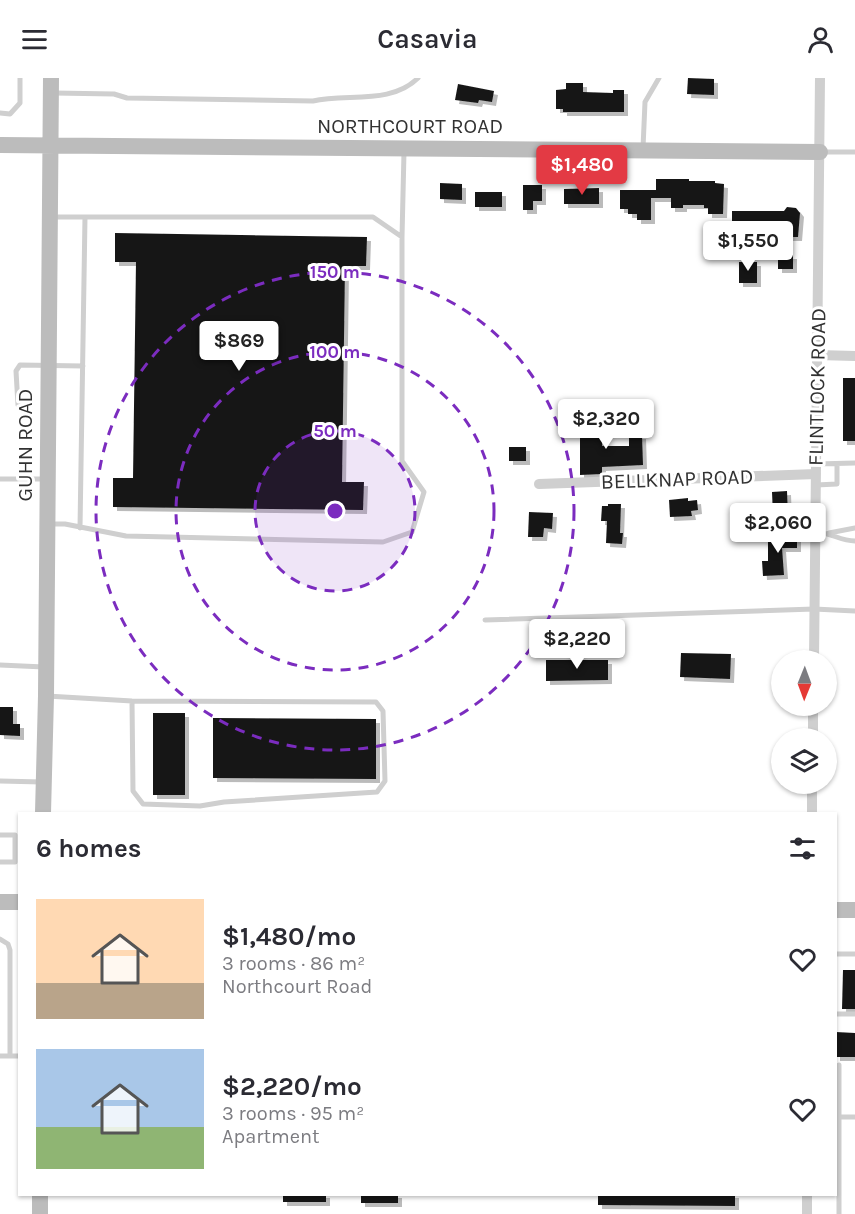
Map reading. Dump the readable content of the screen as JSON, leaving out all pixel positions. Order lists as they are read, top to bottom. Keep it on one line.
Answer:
{"streets":{"street":["NORTHCOURT ROAD","FLINTLOCK ROAD","GUHN ROAD","BELLKNAP ROAD"]},"crossings":[["NORTHCOURT ROAD","FLINTLOCK ROAD"],["NORTHCOURT ROAD","GUHN ROAD"],["FLINTLOCK ROAD","BELLKNAP ROAD"]],"north":"bottom","page":{"header":"Casavia","price":["$1,480","$1,550","$869","$2,320","$2,060","$2,220"],"heading":"6 homes","list":[{"name":"$1,480/mo","note":"3 rooms · 86 m² · Northcourt Road"},{"name":"$2,220/mo","note":"3 rooms · 95 m² · Apartment"}]},"rings":["150 m","100 m","50 m"]}
